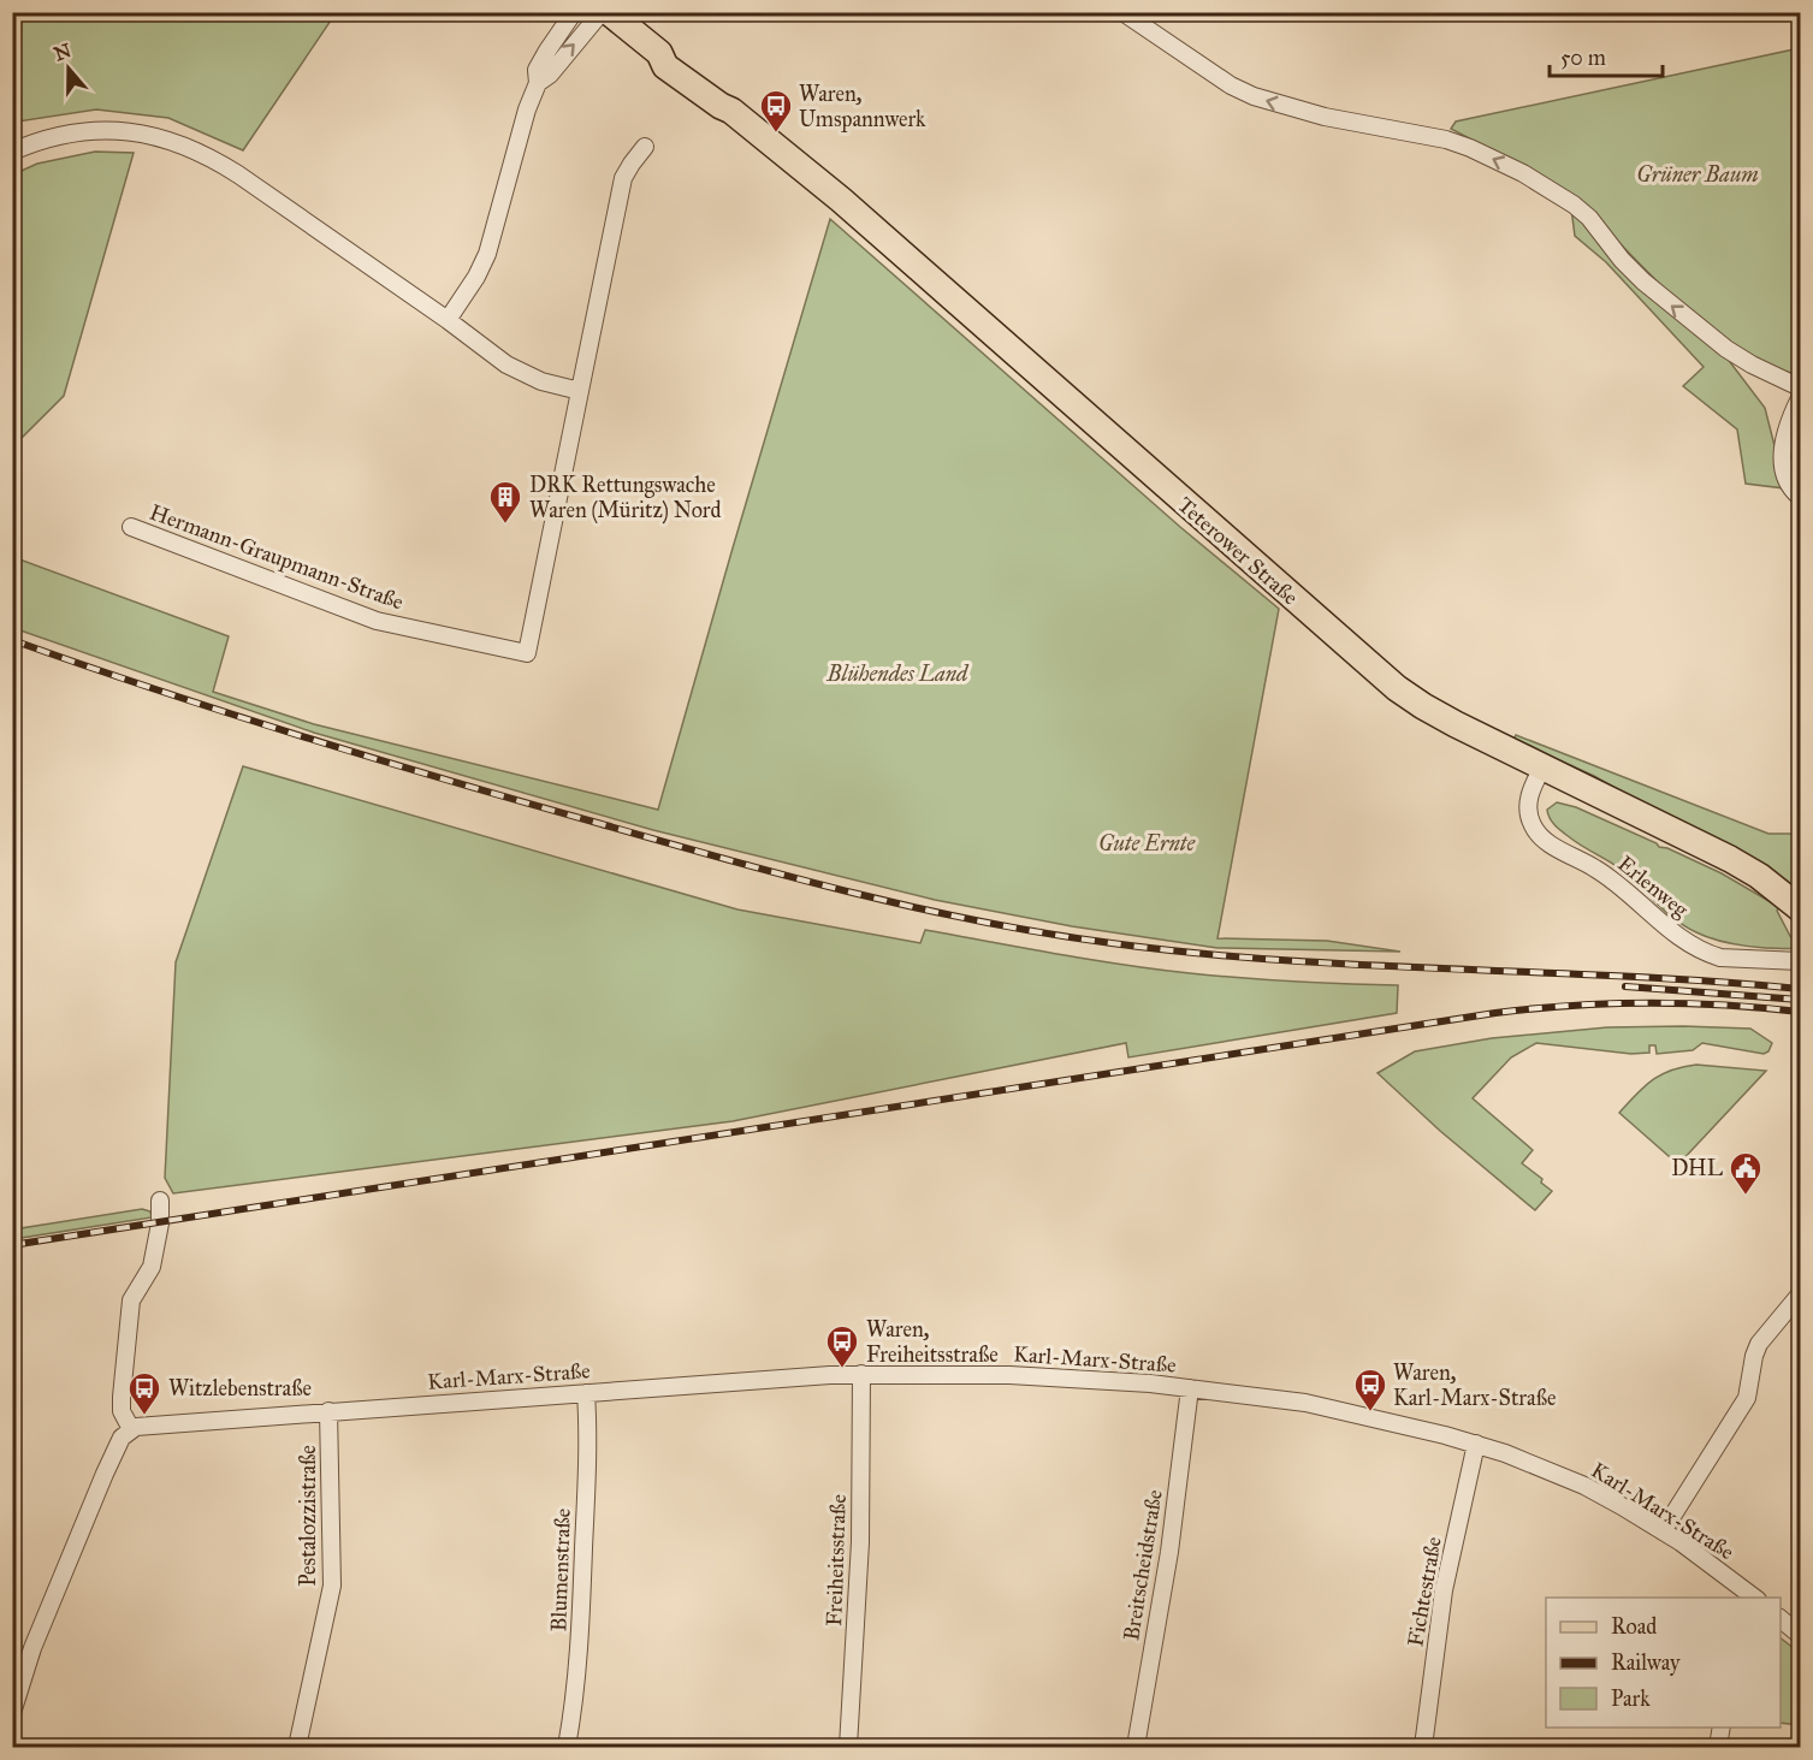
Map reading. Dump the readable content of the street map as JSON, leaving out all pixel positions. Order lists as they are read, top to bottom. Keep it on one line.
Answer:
{"streets":{"main road":["Teterower Straße"],"street":["Hermann-Graupmann-Straße","Erlenweg","Karl-Marx-Straße","Pestalozzistraße","Freiheitsstraße","Breitscheidstraße","Blumenstraße","Fichtestraße"]},"crossings":[["Teterower Straße","Erlenweg"],["Karl-Marx-Straße","Pestalozzistraße"],["Karl-Marx-Straße","Freiheitsstraße"],["Karl-Marx-Straße","Breitscheidstraße"],["Karl-Marx-Straße","Blumenstraße"],["Karl-Marx-Straße","Fichtestraße"]],"parks":["Grüner Baum","Blühendes Land","Gute Ernte"],"places":{"bus stop":["Waren, Umspannwerk","Waren, Freiheitsstraße","Waren, Karl-Marx-Straße","Witzlebenstraße"],"building":["DRK Rettungswache Waren (Müritz) Nord"],"public building":["DHL"]},"legend":["Road","Railway","Park"],"scale_bar":"50 m","north":"top"}
